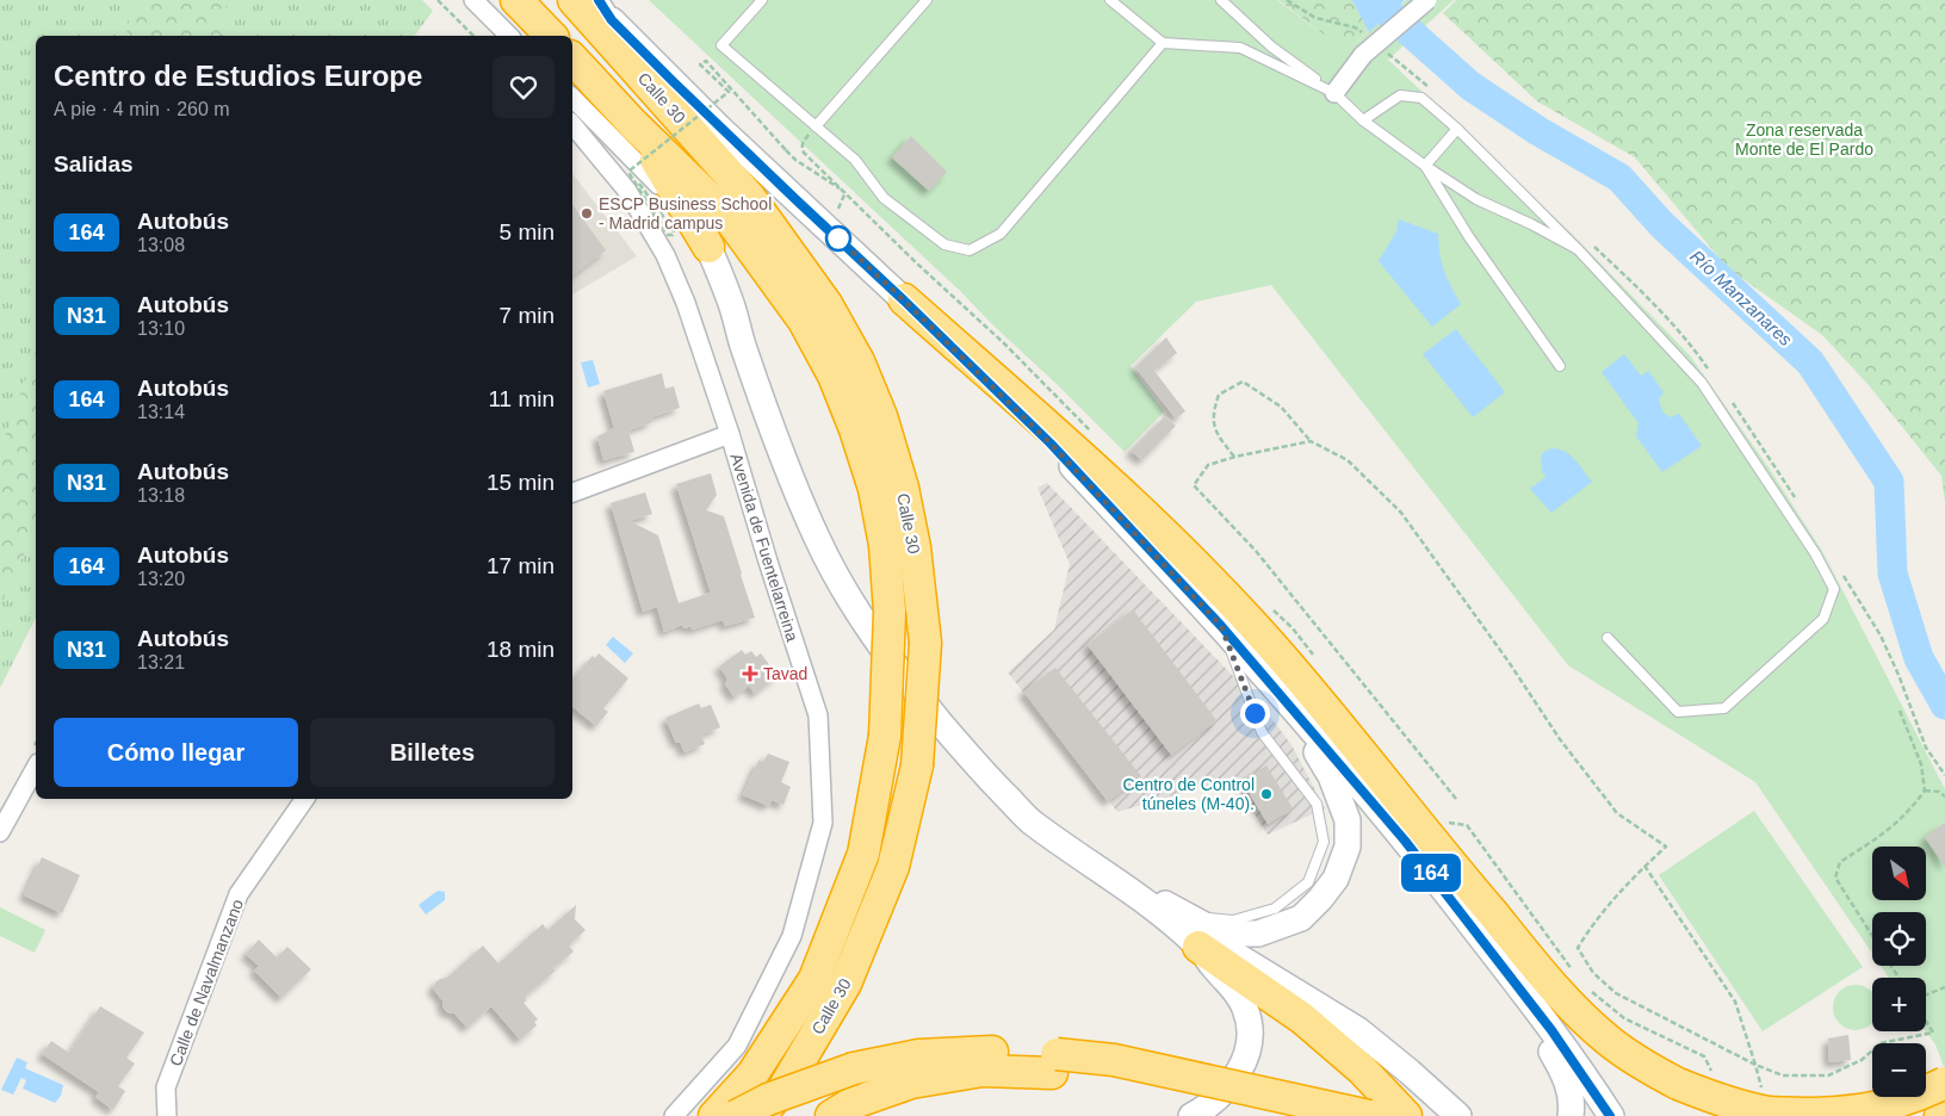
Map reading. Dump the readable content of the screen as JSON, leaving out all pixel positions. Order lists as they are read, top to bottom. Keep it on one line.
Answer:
{"streets":{"highway":["Calle 30"],"street":["Avenida de Fuentelarreina","Calle de Navalmanzano"]},"water":["Río Manzanares"],"parks":["Zona reservada Monte de El Pardo"],"places":{"other":["ESCP Business School - Madrid campus","Centro de Control túneles (M-40)."],"health":["Tavad"]},"lines":["bus line 164"],"north":"bottom right","page":{"on_map":"164","heading":[["Centro de Estudios Europe","A pie · 4 min · 260 m"],"Salidas"],"list":[{"mark":"164","name":"Autobús","note":"13:08","value":"5 min"},{"mark":"N31","name":"Autobús","note":"13:10","value":"7 min"},{"mark":"164","name":"Autobús","note":"13:14","value":"11 min"},{"mark":"N31","name":"Autobús","note":"13:18","value":"15 min"},{"mark":"164","name":"Autobús","note":"13:20","value":"17 min"},{"mark":"N31","name":"Autobús","note":"13:21","value":"18 min"}],"buttons":["Cómo llegar","Billetes"],"map_buttons":["+","−"]}}
